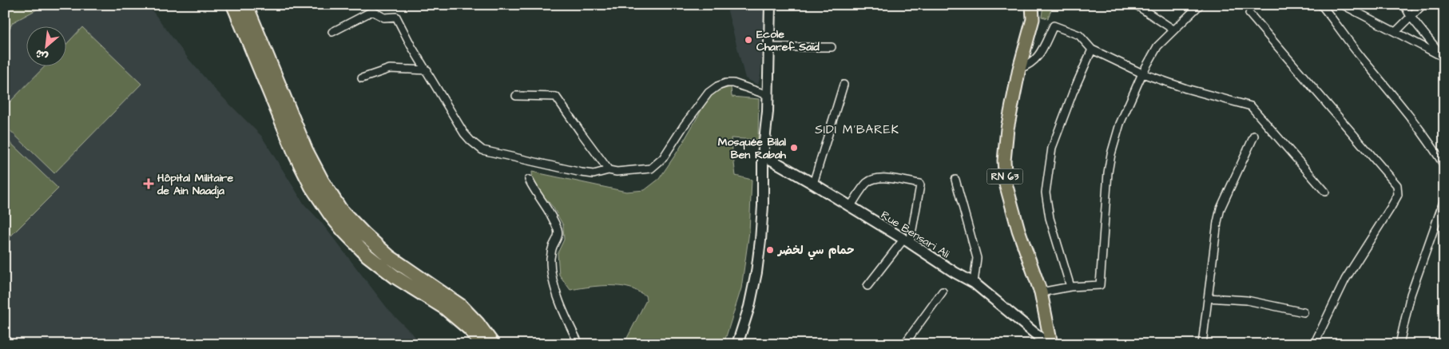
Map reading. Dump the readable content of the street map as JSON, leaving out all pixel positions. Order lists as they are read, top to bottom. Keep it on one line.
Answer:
{"streets":{"main road":["RN 63","Rue Bensari Ali"]},"districts":["SIDI M'BAREK"],"places":{"other":["Ecole Charef Saïd","Mosquée Bilal Ben Rabah","حمام سي لخضر"],"health":["Hôpital Militaire de Ain Naadja"]},"north":"bottom left"}
